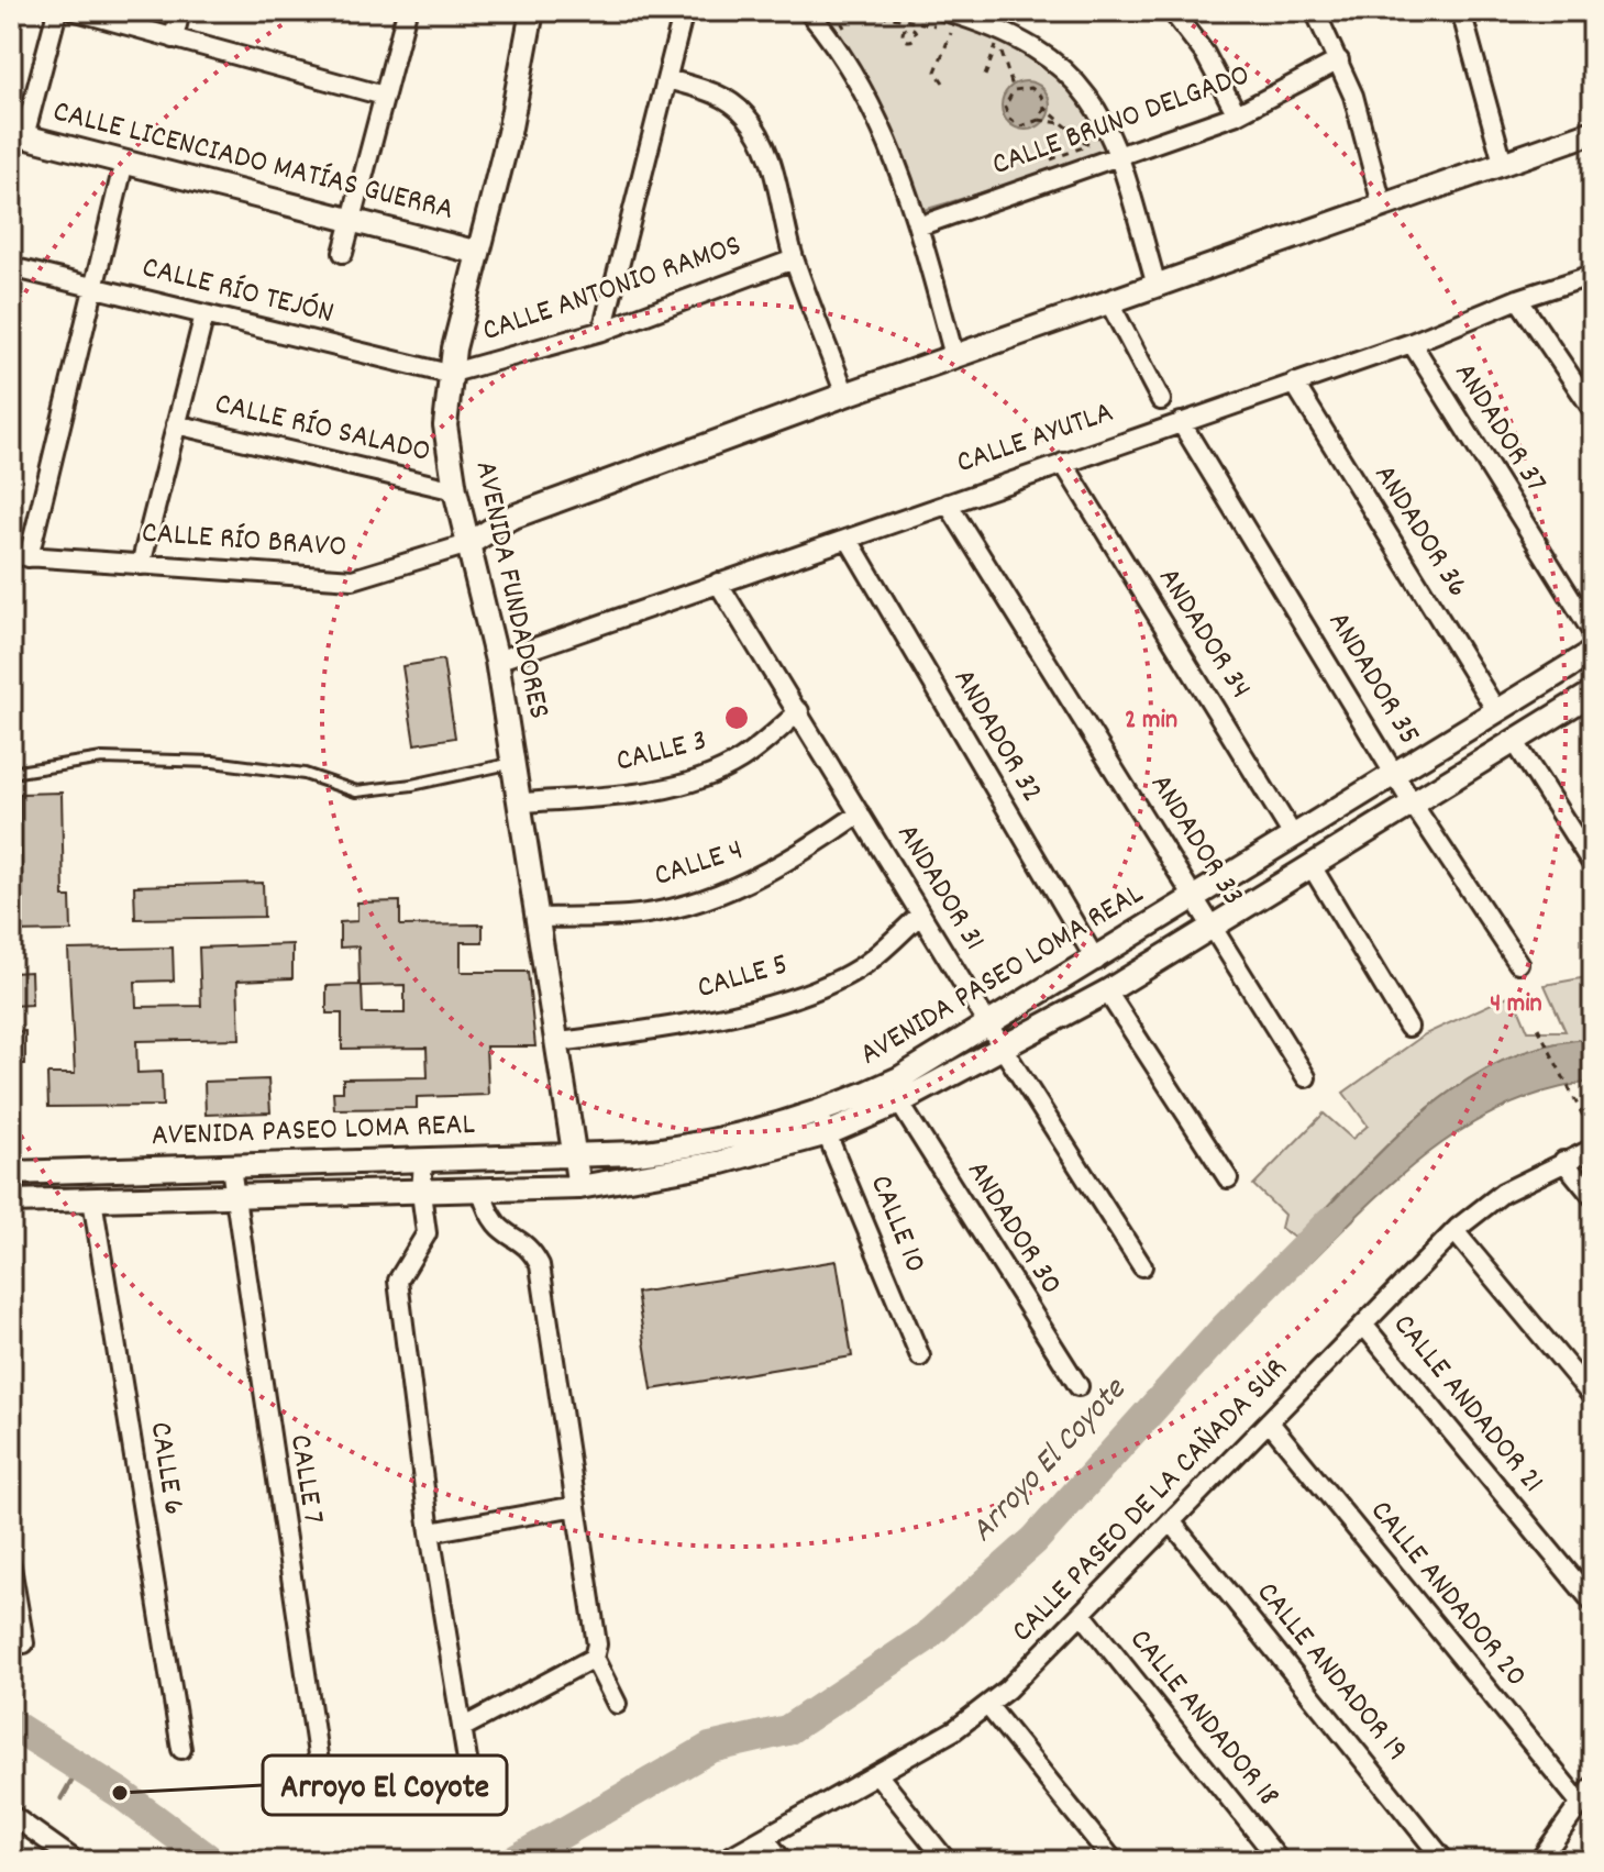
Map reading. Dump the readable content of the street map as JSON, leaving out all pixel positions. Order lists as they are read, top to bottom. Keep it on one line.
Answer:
{"streets":{"street":["CALLE BRUNO DELGADO","CALLE LICENCIADO MATÍAS GUERRA","CALLE ANTONIO RAMOS","CALLE RÍO TEJÓN","ANDADOR 37","CALLE RÍO SALADO","CALLE AYUTLA","ANDADOR 36","CALLE RÍO BRAVO","AVENIDA FUNDADORES","ANDADOR 34","ANDADOR 35","ANDADOR 32","CALLE 3","ANDADOR 33","CALLE 4","ANDADOR 31","AVENIDA PASEO LOMA REAL","CALLE 5","CALLE 10","ANDADOR 30","CALLE ANDADOR 21","CALLE 6","CALLE 7","CALLE PASEO DE LA CAÑADA SUR","CALLE ANDADOR 20","CALLE ANDADOR 19","CALLE ANDADOR 18"]},"crossings":[["CALLE LICENCIADO MATÍAS GUERRA","AVENIDA FUNDADORES"],["CALLE ANTONIO RAMOS","CALLE RÍO TEJÓN"],["CALLE ANTONIO RAMOS","AVENIDA FUNDADORES"],["CALLE RÍO TEJÓN","AVENIDA FUNDADORES"],["ANDADOR 37","CALLE AYUTLA"],["CALLE RÍO SALADO","AVENIDA FUNDADORES"],["CALLE AYUTLA","ANDADOR 36"],["CALLE AYUTLA","AVENIDA FUNDADORES"],["CALLE AYUTLA","ANDADOR 34"],["CALLE AYUTLA","ANDADOR 35"],["CALLE AYUTLA","ANDADOR 32"],["CALLE AYUTLA","ANDADOR 33"],["CALLE AYUTLA","ANDADOR 31"],["ANDADOR 36","AVENIDA PASEO LOMA REAL"],["CALLE RÍO BRAVO","AVENIDA FUNDADORES"],["AVENIDA FUNDADORES","CALLE 3"],["AVENIDA FUNDADORES","CALLE 4"],["AVENIDA FUNDADORES","AVENIDA PASEO LOMA REAL"],["AVENIDA FUNDADORES","CALLE 5"],["ANDADOR 34","AVENIDA PASEO LOMA REAL"],["ANDADOR 35","AVENIDA PASEO LOMA REAL"],["ANDADOR 32","AVENIDA PASEO LOMA REAL"],["CALLE 3","ANDADOR 31"],["ANDADOR 33","AVENIDA PASEO LOMA REAL"],["CALLE 4","ANDADOR 31"],["ANDADOR 31","AVENIDA PASEO LOMA REAL"],["ANDADOR 31","CALLE 5"],["AVENIDA PASEO LOMA REAL","CALLE 10"],["AVENIDA PASEO LOMA REAL","ANDADOR 30"],["AVENIDA PASEO LOMA REAL","CALLE 6"],["AVENIDA PASEO LOMA REAL","CALLE 7"],["CALLE ANDADOR 21","CALLE PASEO DE LA CAÑADA SUR"],["CALLE PASEO DE LA CAÑADA SUR","CALLE ANDADOR 20"],["CALLE PASEO DE LA CAÑADA SUR","CALLE ANDADOR 19"],["CALLE PASEO DE LA CAÑADA SUR","CALLE ANDADOR 18"]],"water":["Arroyo El Coyote"],"places":["Arroyo El Coyote"],"rings":["2 min","4 min"]}
